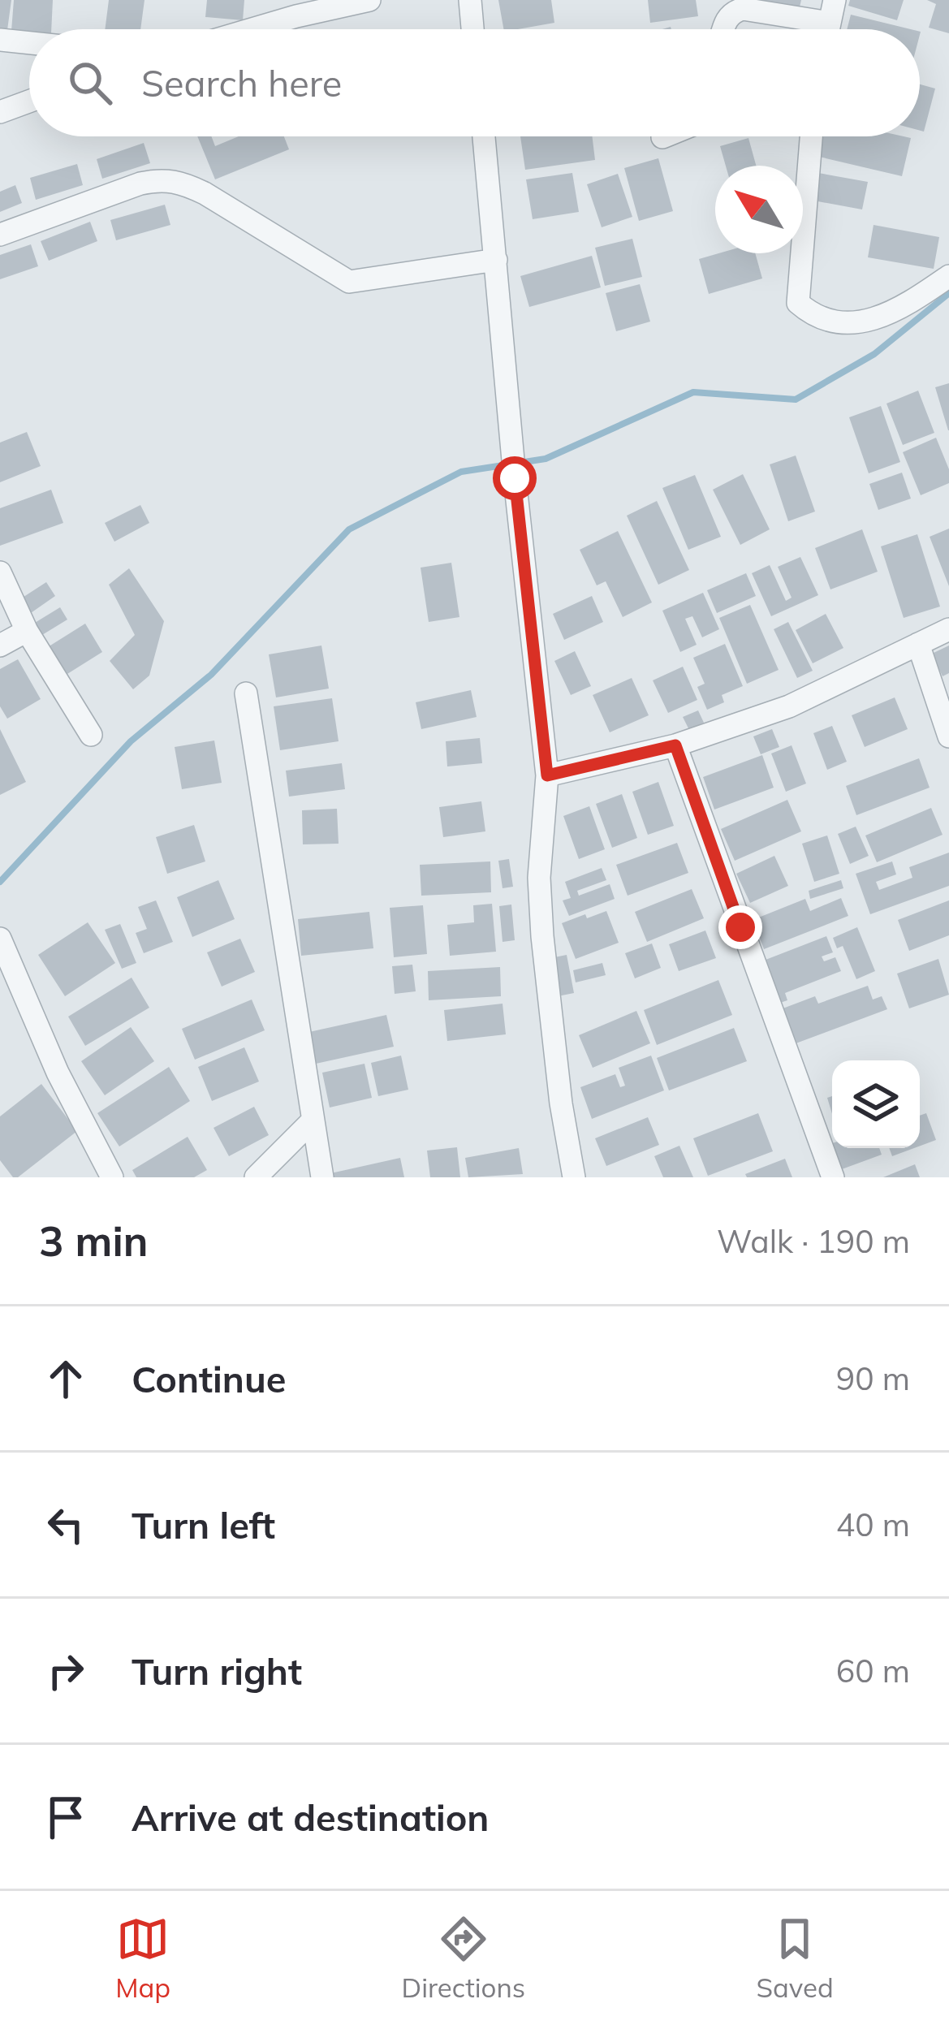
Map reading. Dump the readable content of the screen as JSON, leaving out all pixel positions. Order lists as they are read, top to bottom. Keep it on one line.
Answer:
{"north":"top left","page":{"search":"Search here","heading":["3 min","Walk · 190 m"],"list":[["Continue","90 m"],["Turn left","40 m"],["Turn right","60 m"],"Arrive at destination"],"nav":["Map","Directions","Saved"]}}
